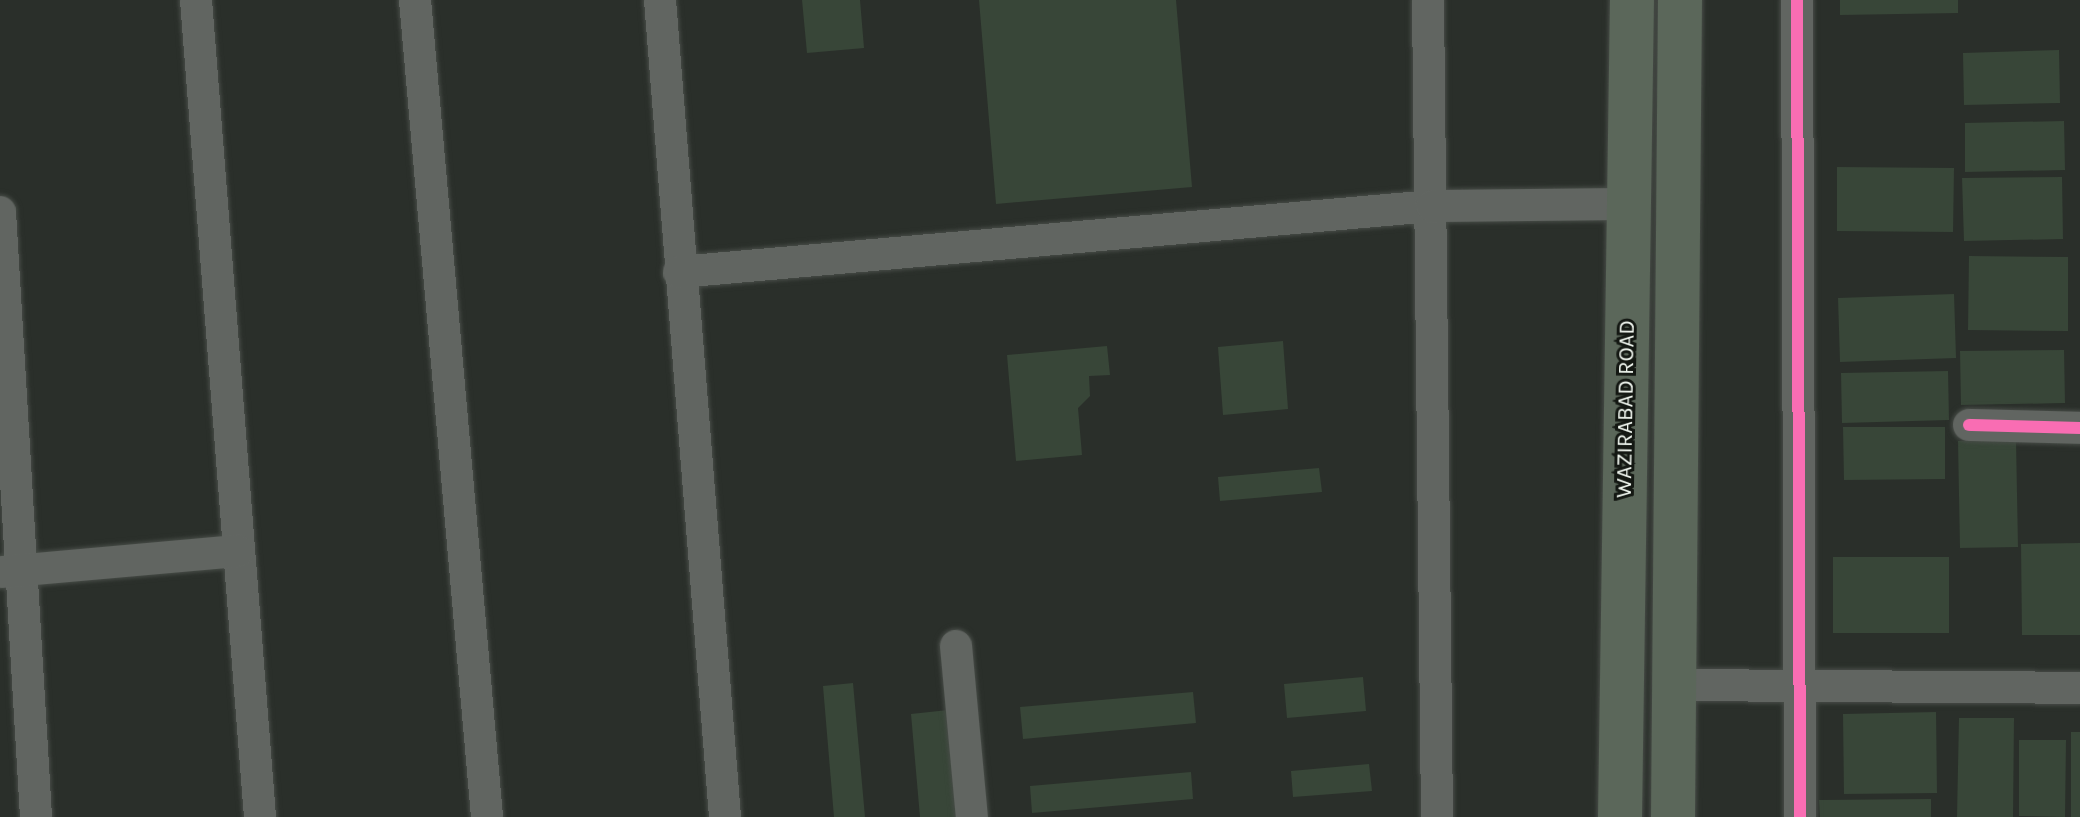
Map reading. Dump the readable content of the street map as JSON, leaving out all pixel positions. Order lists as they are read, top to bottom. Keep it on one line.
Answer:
{"streets":{"highway":["WAZIRABAD ROAD"]}}
